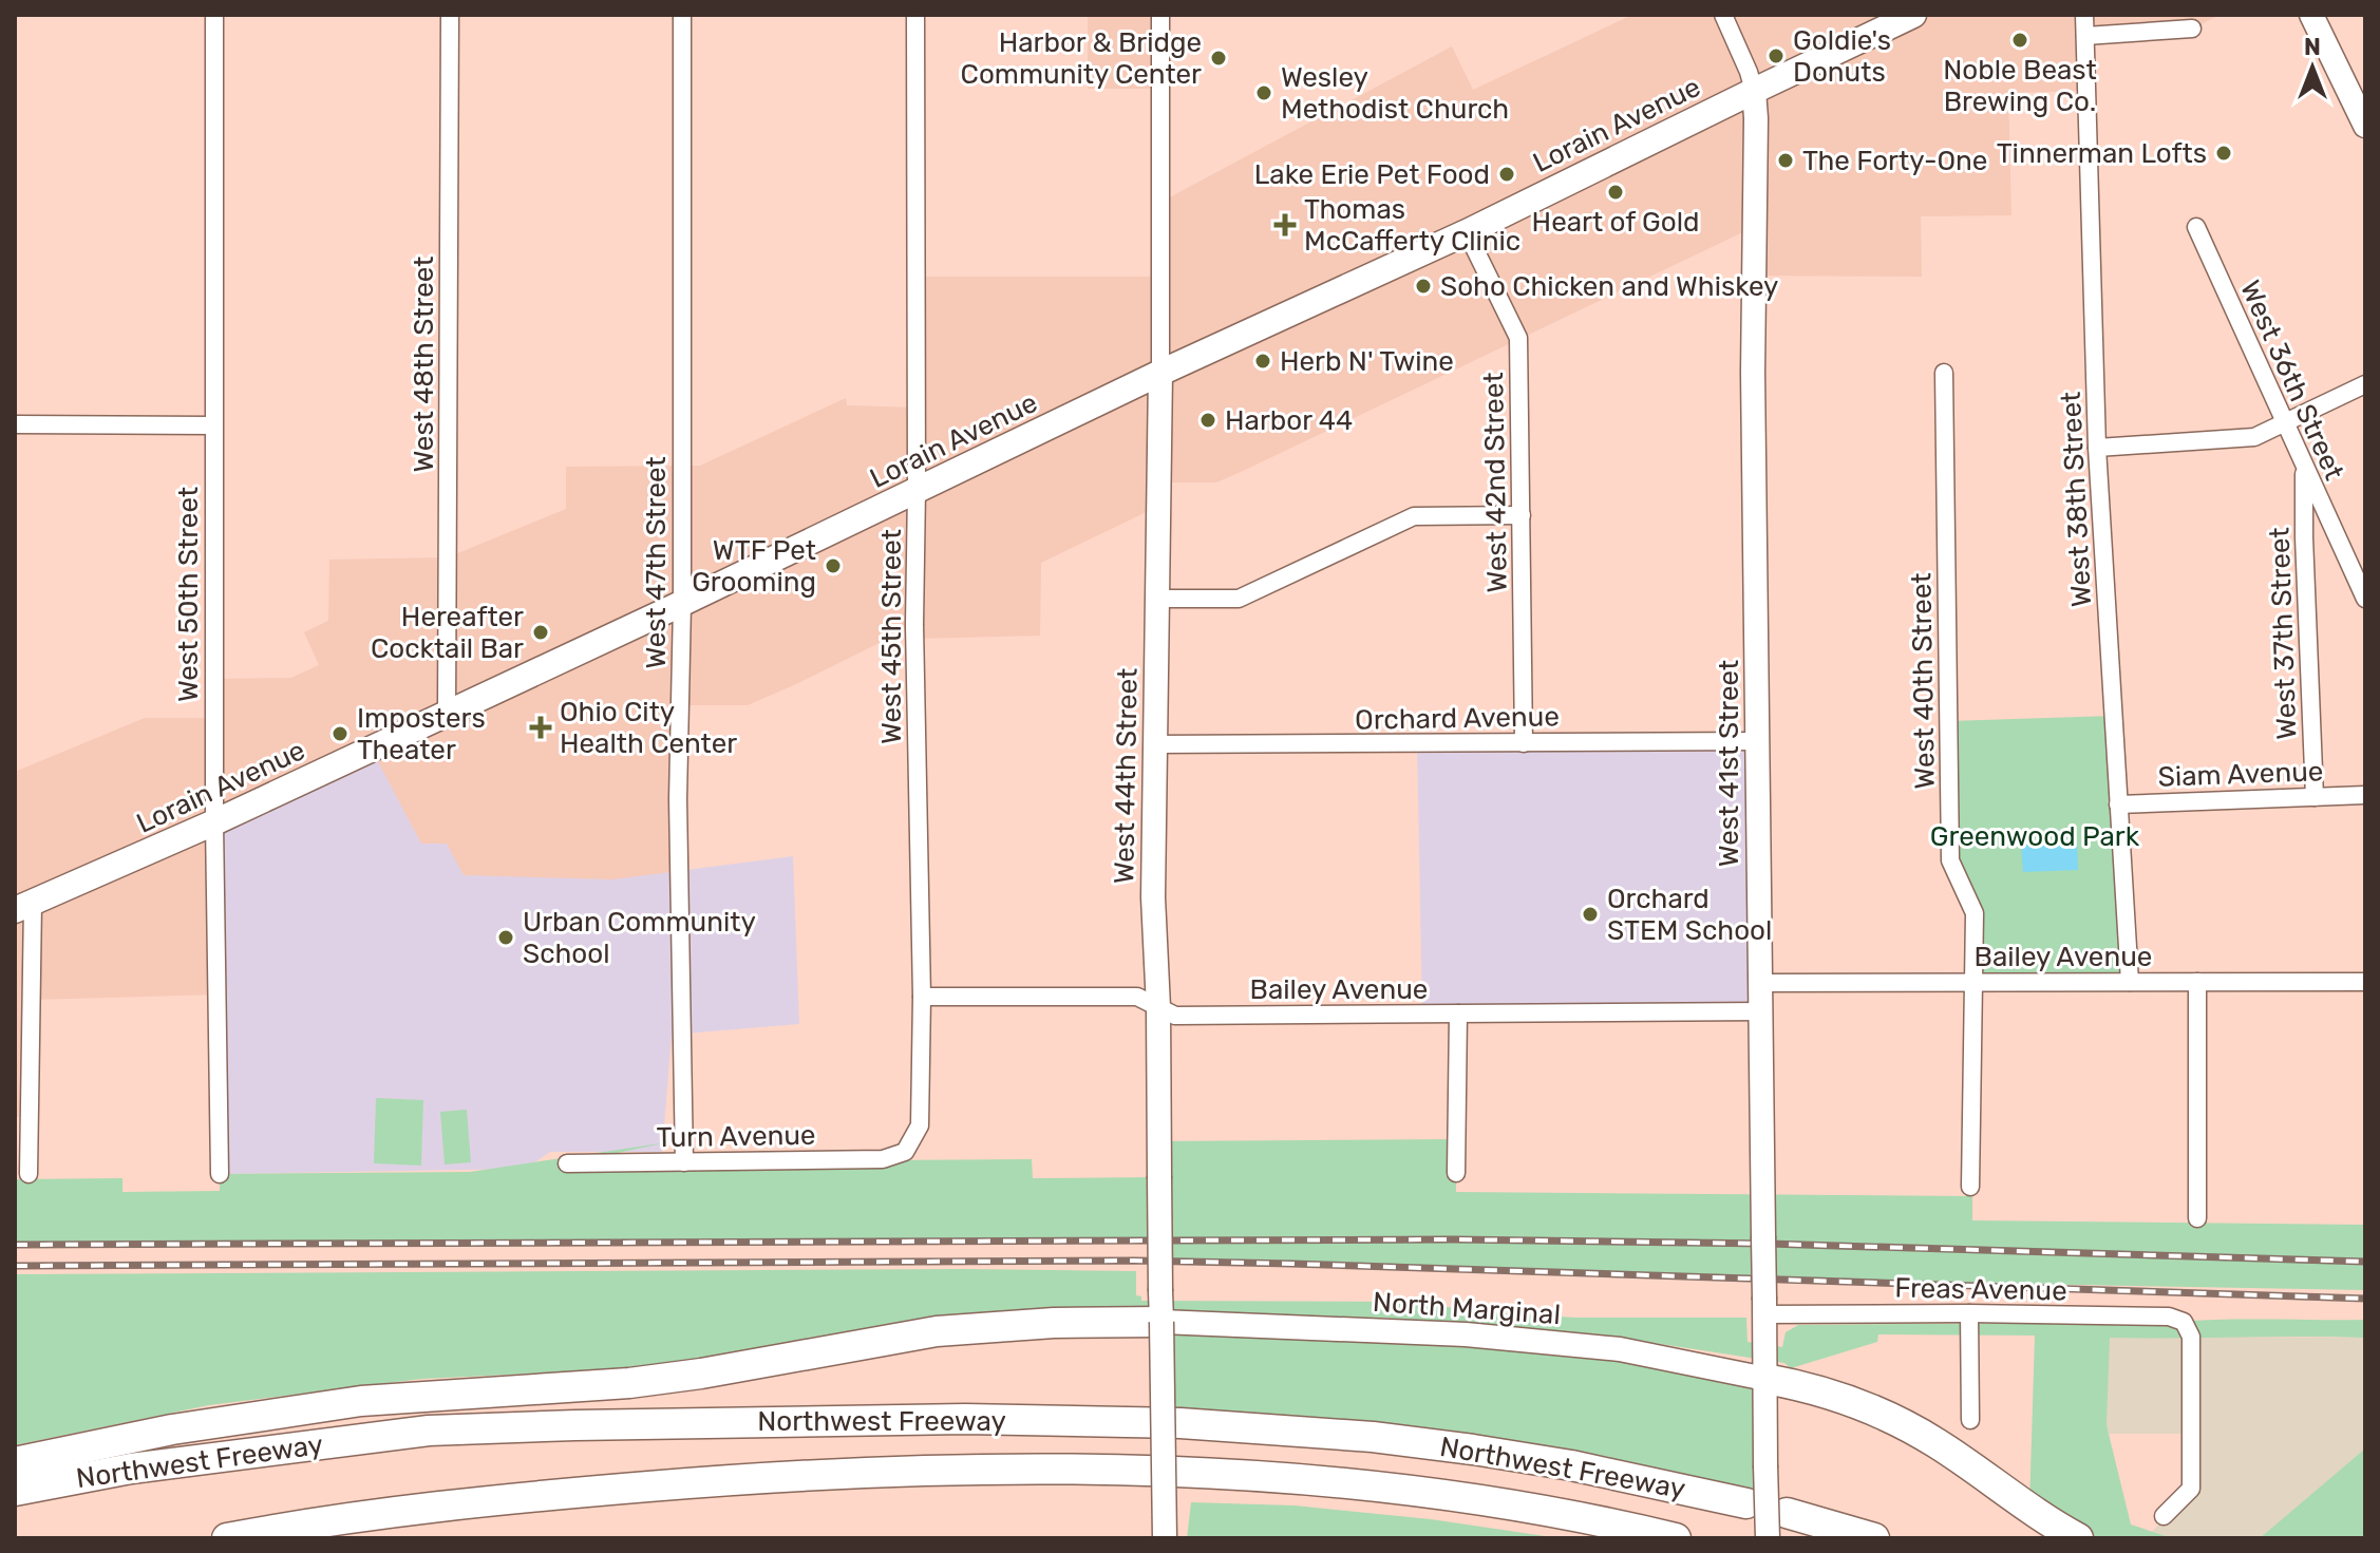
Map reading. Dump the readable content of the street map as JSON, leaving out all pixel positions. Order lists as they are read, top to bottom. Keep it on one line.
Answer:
{"streets":{"highway":["Northwest Freeway"],"main road":["Lorain Avenue"],"street":["West 48th Street","West 36th Street","West 42nd Street","West 38th Street","West 47th Street","West 50th Street","West 37th Street","West 45th Street","West 40th Street","Orchard Avenue","West 41st Street","Siam Avenue","West 44th Street","Bailey Avenue","Turn Avenue","Freas Avenue","North Marginal"]},"crossings":[["Lorain Avenue","West 48th Street"],["Lorain Avenue","West 42nd Street"],["Lorain Avenue","West 47th Street"],["Lorain Avenue","West 50th Street"],["Lorain Avenue","West 45th Street"],["Lorain Avenue","West 41st Street"],["Lorain Avenue","West 44th Street"],["West 36th Street","West 37th Street"],["West 42nd Street","Orchard Avenue"],["West 38th Street","Siam Avenue"],["West 38th Street","Bailey Avenue"],["West 47th Street","Turn Avenue"],["West 37th Street","Siam Avenue"],["West 45th Street","Bailey Avenue"],["West 45th Street","Turn Avenue"],["West 40th Street","Bailey Avenue"],["Orchard Avenue","West 41st Street"],["Orchard Avenue","West 44th Street"],["West 41st Street","Bailey Avenue"],["West 41st Street","Freas Avenue"],["West 41st Street","North Marginal"],["West 44th Street","Bailey Avenue"],["West 44th Street","North Marginal"]],"parks":["Greenwood Park"],"places":{"other":["Noble Beast Brewing Co.","Goldie's Donuts","Harbor & Bridge Community Center","Wesley Methodist Church","Tinnerman Lofts","The Forty-One","Lake Erie Pet Food","Heart of Gold","Soho Chicken and Whiskey","Herb N' Twine","Harbor 44","WTF Pet Grooming","Hereafter Cocktail Bar","Imposters Theater","Orchard STEM School","Urban Community School"],"health":["Thomas McCafferty Clinic","Ohio City Health Center"]},"north":"top"}
